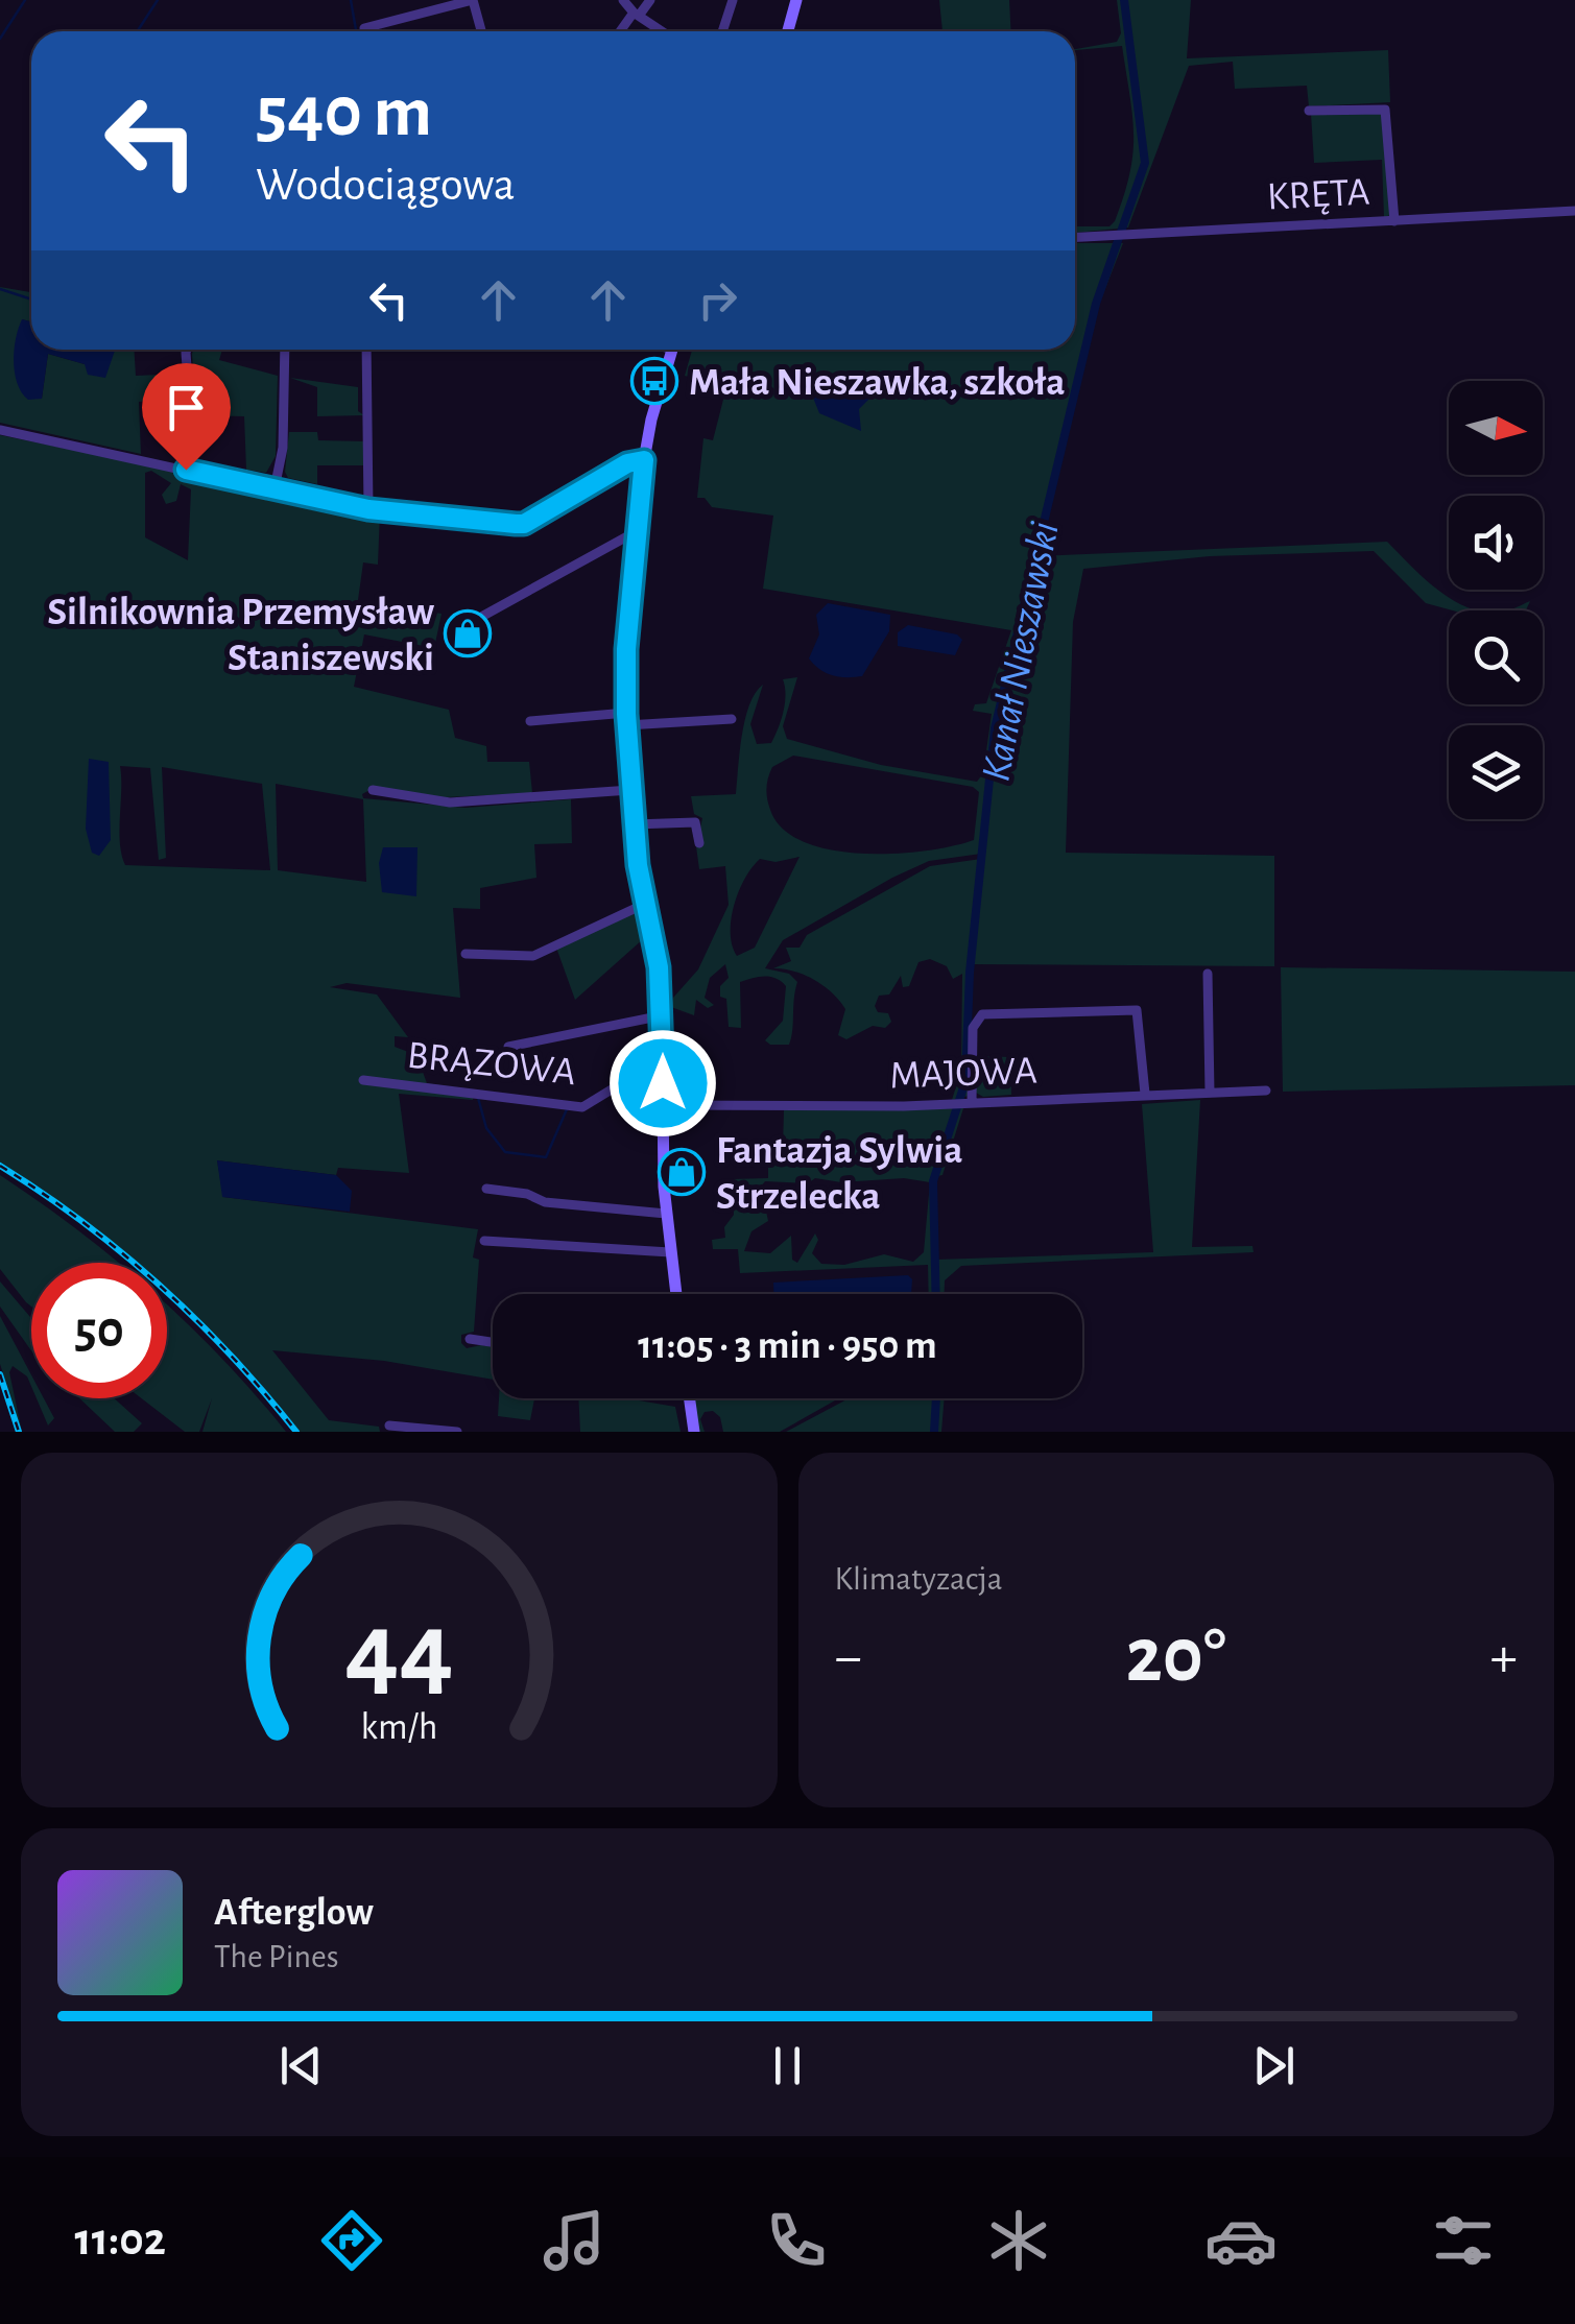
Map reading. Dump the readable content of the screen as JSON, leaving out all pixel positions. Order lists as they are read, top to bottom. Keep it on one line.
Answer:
{"streets":{"street":["KRĘTA","BRĄZOWA","MAJOWA"]},"water":["Kanał Nieszawski"],"places":{"bus stop":["Mała Nieszawka, szkoła"],"shop":["Silnikownia Przemysław Staniszewski","Fantazja Sylwia Strzelecka"]},"north":"right","page":{"turn":["540 m","Wodociągowa"],"limit":"50","trip":"11:05 · 3 min · 950 m","tile":"Klimatyzacja","heat":["−","20°","+"],"song":["Afterglow","The Pines"],"tabs":"11:02","gauge":["44","km/h"]}}
